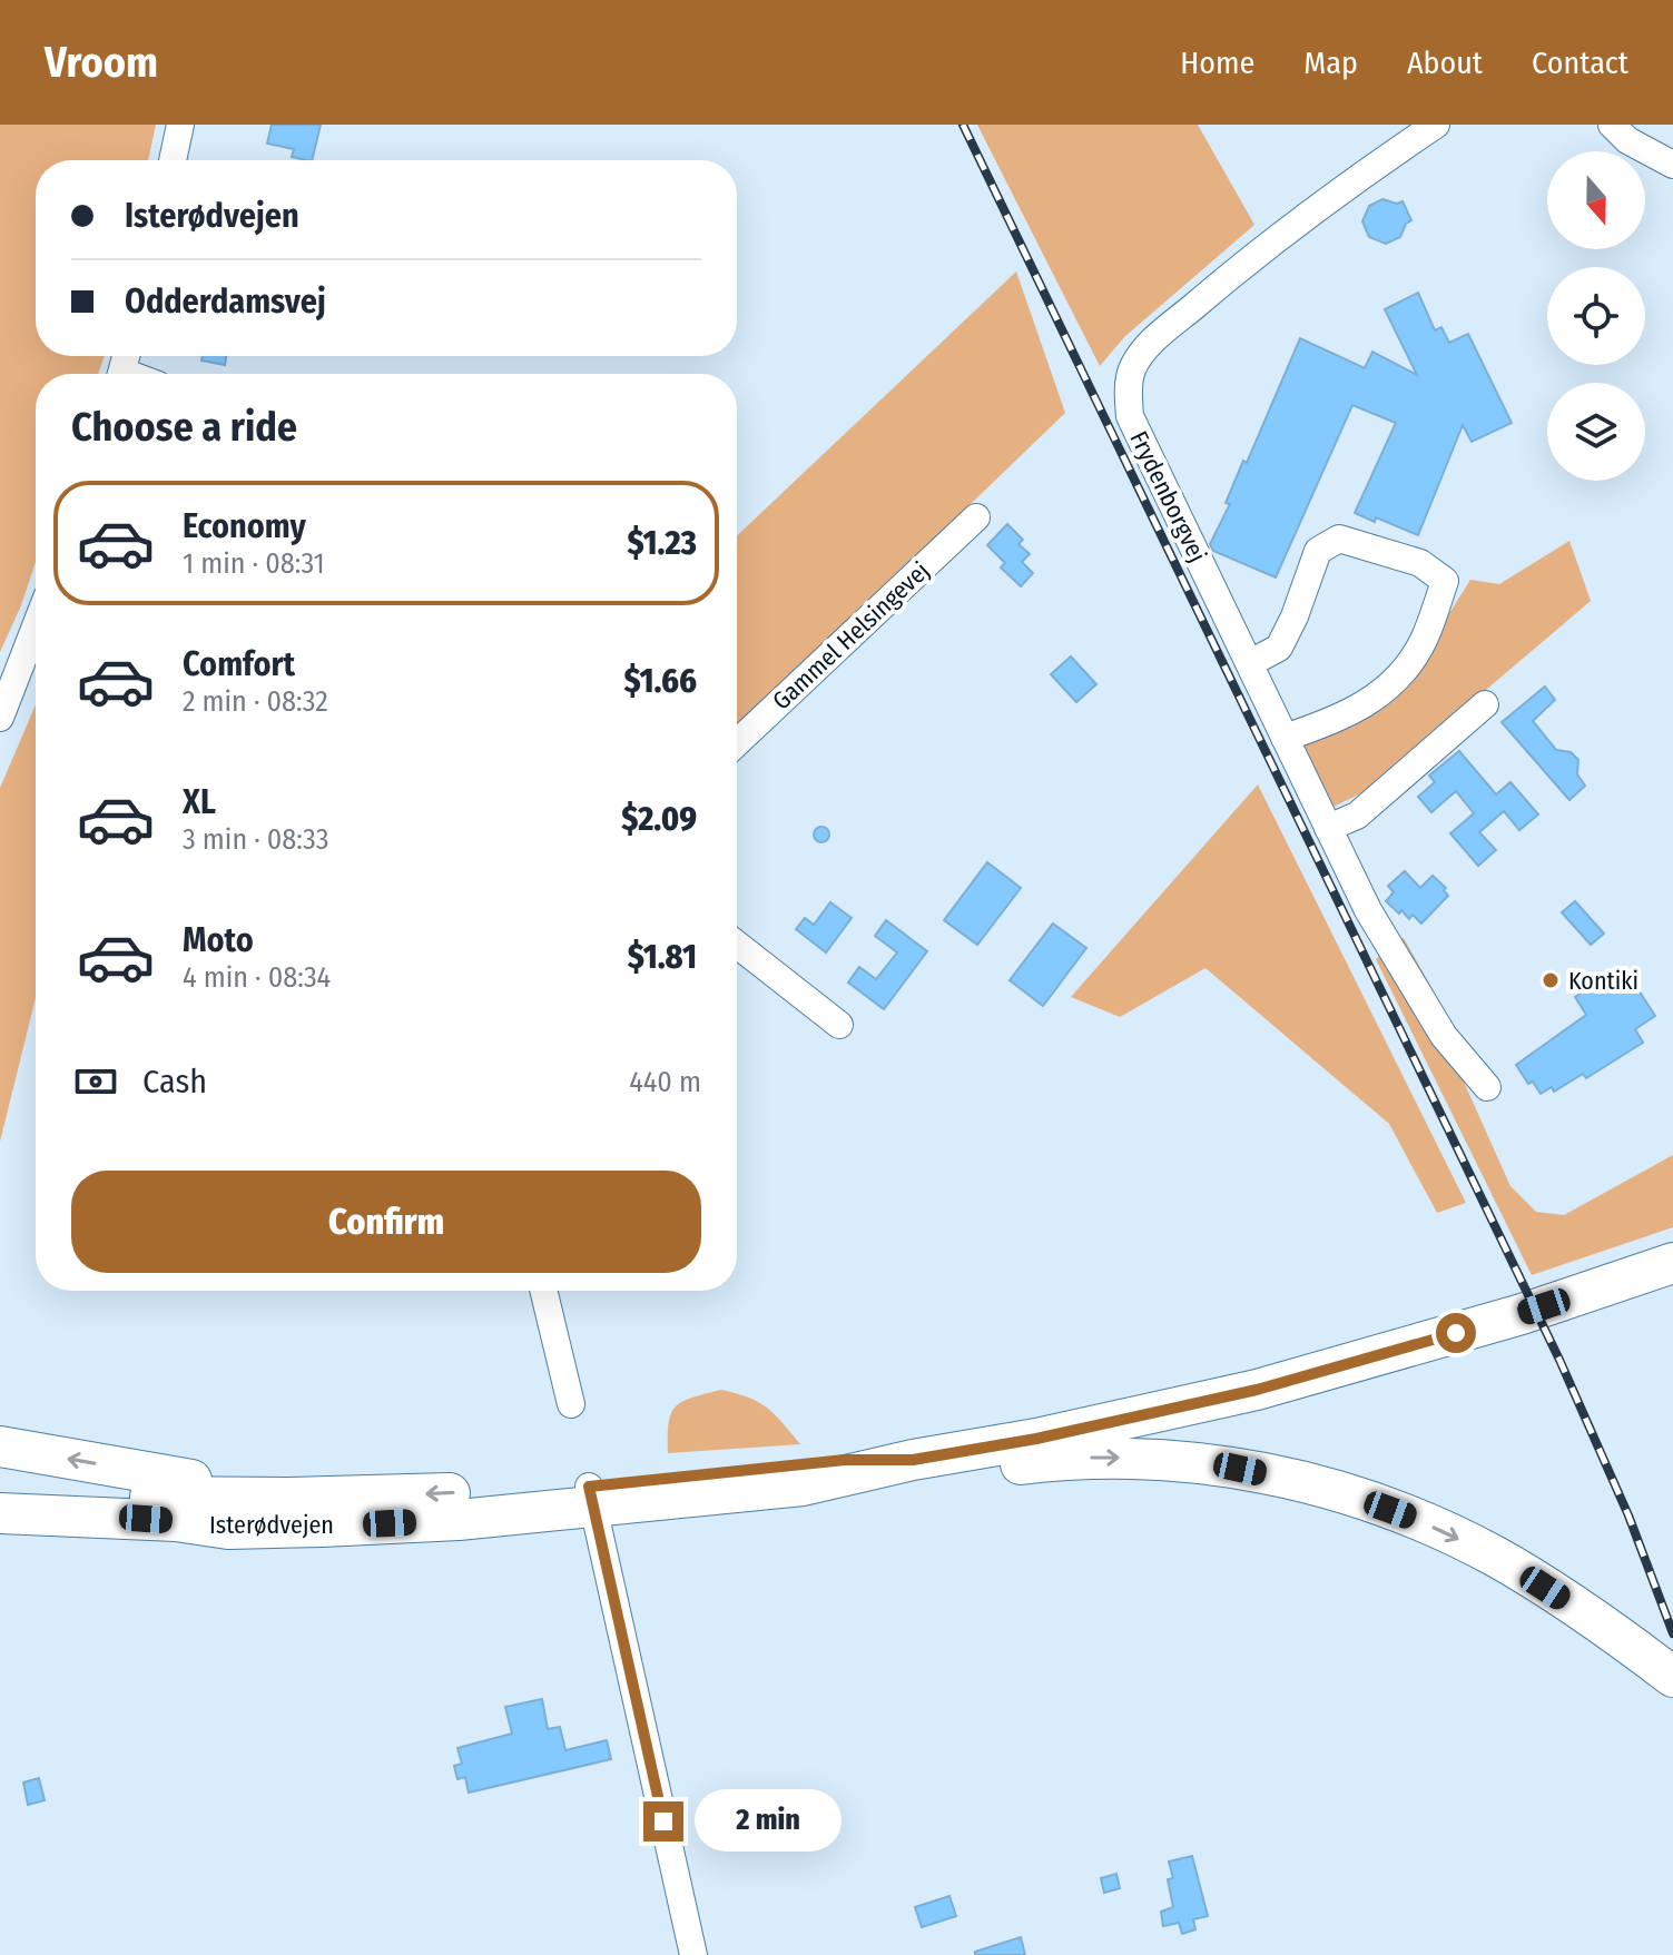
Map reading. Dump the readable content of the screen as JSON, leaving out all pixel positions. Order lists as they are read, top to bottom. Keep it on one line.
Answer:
{"streets":{"highway":["Isterødvejen"],"street":["Frydenborgvej","Gammel Helsingevej"]},"places":["Kontiki"],"north":"bottom","page":{"header":"Vroom","nav":["Home","Map","About","Contact"],"banner":["Isterødvejen","Odderdamsvej"],"heading":"Choose a ride","list":[{"name":"Economy","note":"1 min · 08:31","value":"$1.23"},{"name":"Comfort","note":"2 min · 08:32","value":"$1.66"},{"name":"XL","note":"3 min · 08:33","value":"$2.09"},{"name":"Moto","note":"4 min · 08:34","value":"$1.81"}],"pay":["Cash","440 m"],"buttons":"Confirm","bubble":"2 min"}}
